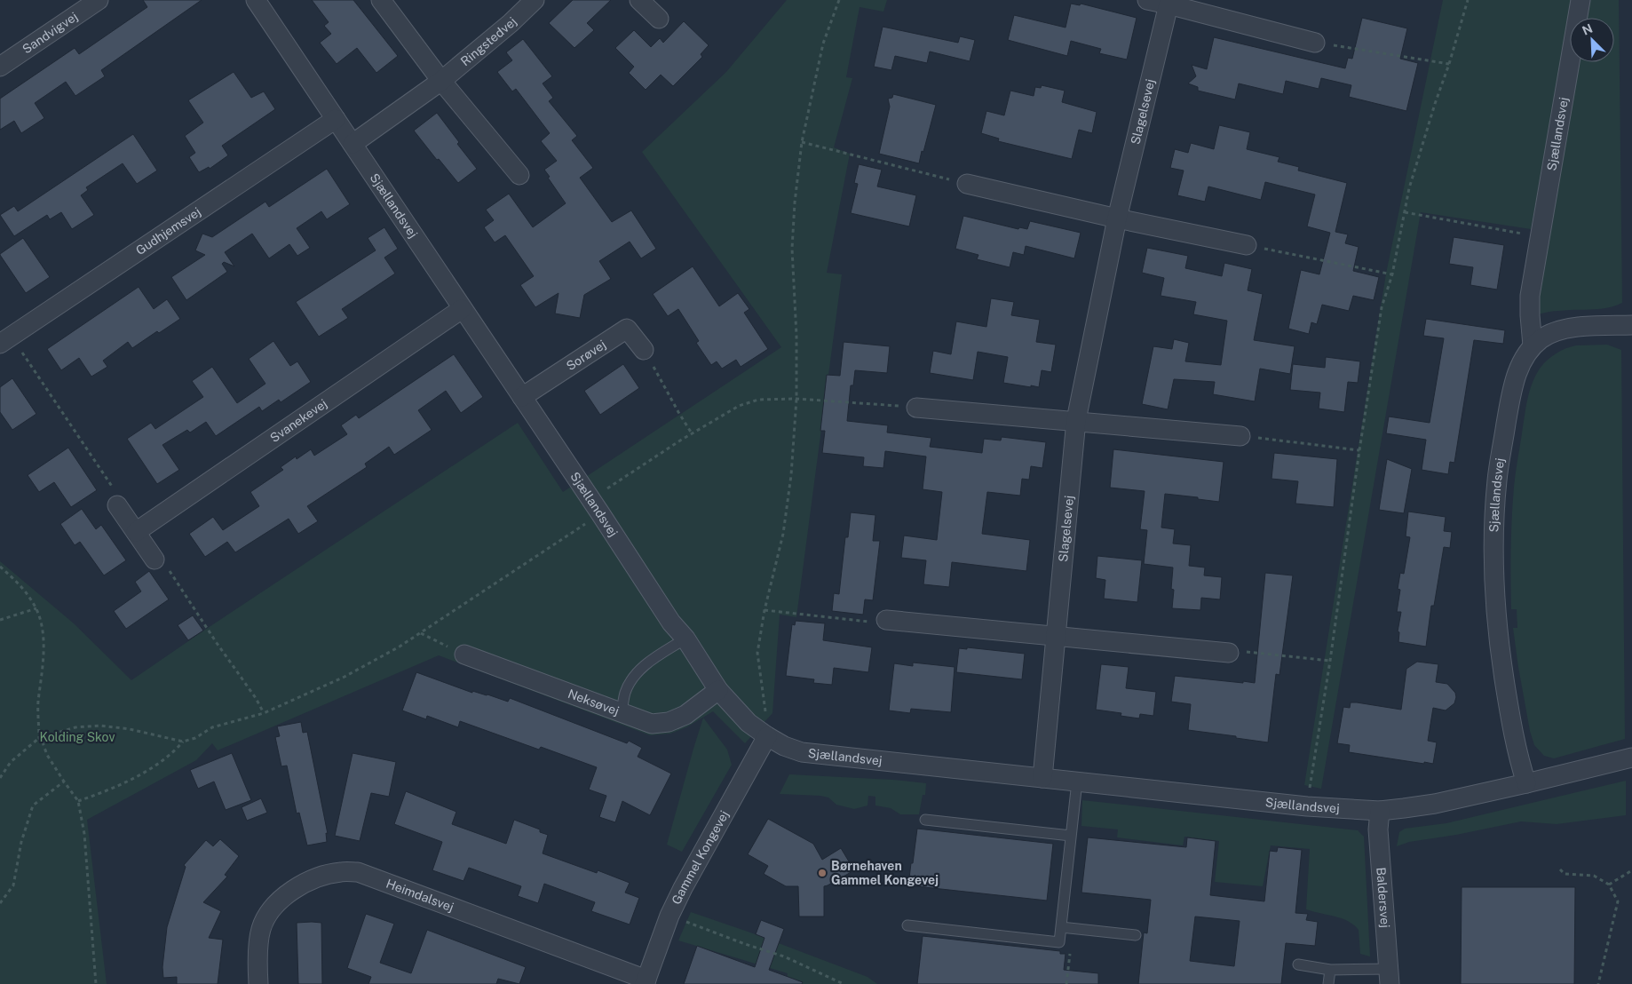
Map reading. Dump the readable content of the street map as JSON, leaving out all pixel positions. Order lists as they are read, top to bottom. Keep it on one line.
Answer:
{"streets":{"street":["Sandvigvej","Ringstedvej","Slagelsevej","Sjællandsvej","Gudhjemsvej","Sorøvej","Svanekevej","Neksøvej","Gammel Kongevej","Heimdalsvej","Baldersvej"]},"crossings":[["Ringstedvej","Sjællandsvej"],["Slagelsevej","Sjællandsvej"],["Sjællandsvej","Gudhjemsvej"],["Sjællandsvej","Sorøvej"],["Sjællandsvej","Svanekevej"],["Sjællandsvej","Neksøvej"],["Sjællandsvej","Gammel Kongevej"],["Sjællandsvej","Baldersvej"],["Gammel Kongevej","Heimdalsvej"]],"parks":["Kolding Skov"],"places":["Børnehaven Gammel Kongevej"],"north":"top left"}
